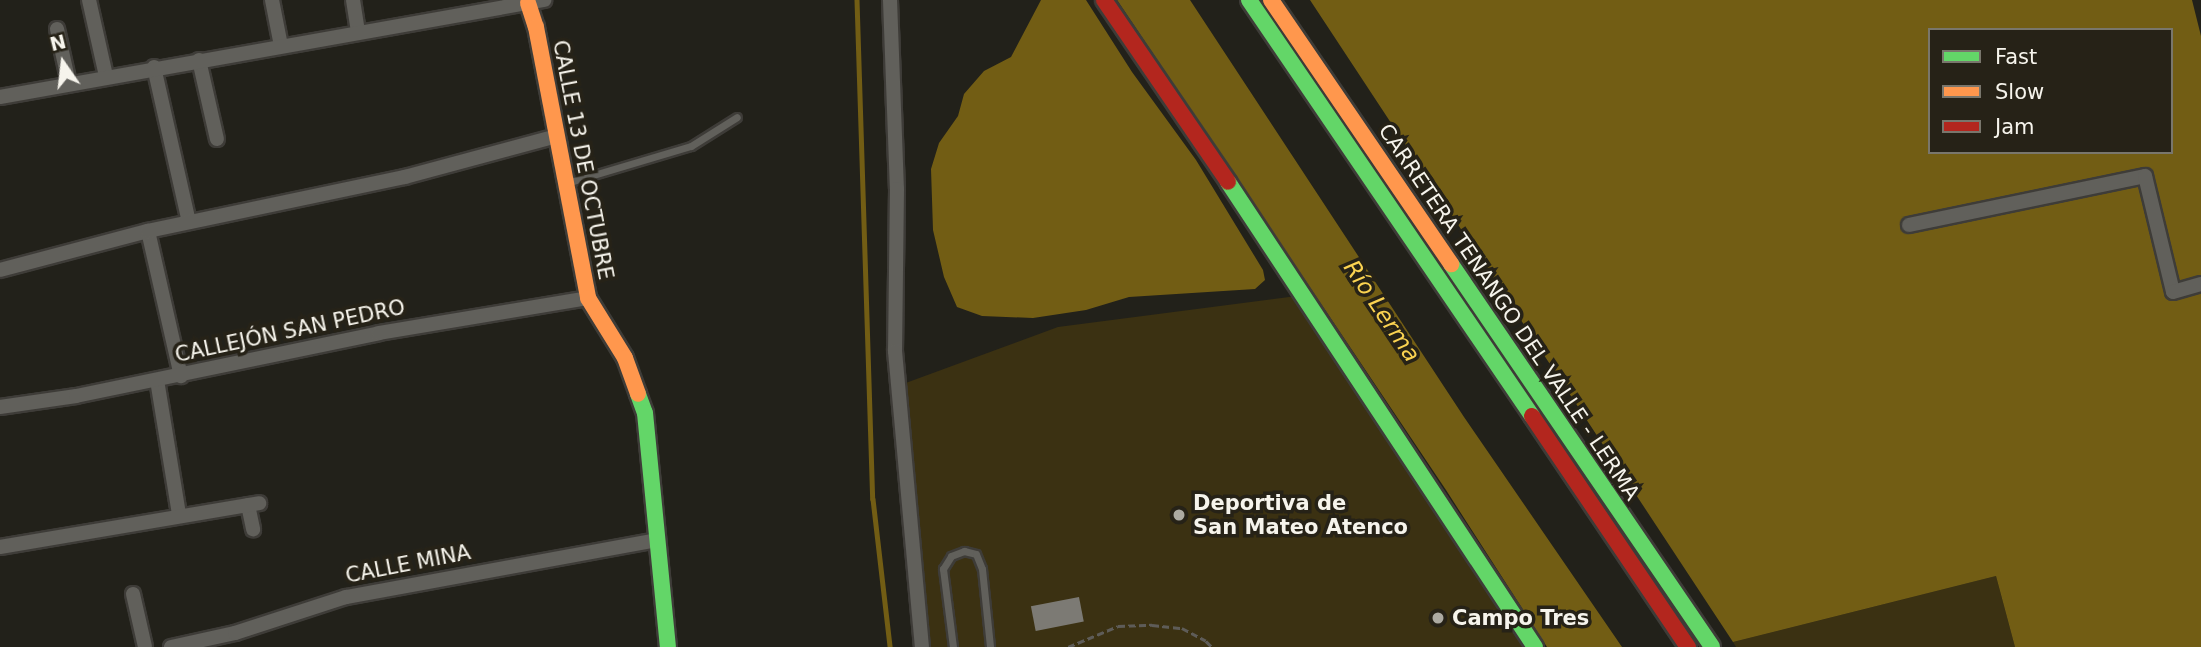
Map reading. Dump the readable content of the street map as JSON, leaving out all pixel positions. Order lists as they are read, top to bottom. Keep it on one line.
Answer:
{"streets":{"main road":["CALLE 13 DE OCTUBRE","CARRETERA TENANGO DEL VALLE - LERMA"],"street":["CALLEJÓN SAN PEDRO","CALLE MINA"]},"crossings":[["CALLE 13 DE OCTUBRE","CALLEJÓN SAN PEDRO"],["CALLE 13 DE OCTUBRE","CALLE MINA"]],"water":["Río Lerma"],"places":["Deportiva de San Mateo Atenco","Campo Tres"],"legend":["Fast","Slow","Jam"],"north":"top"}
